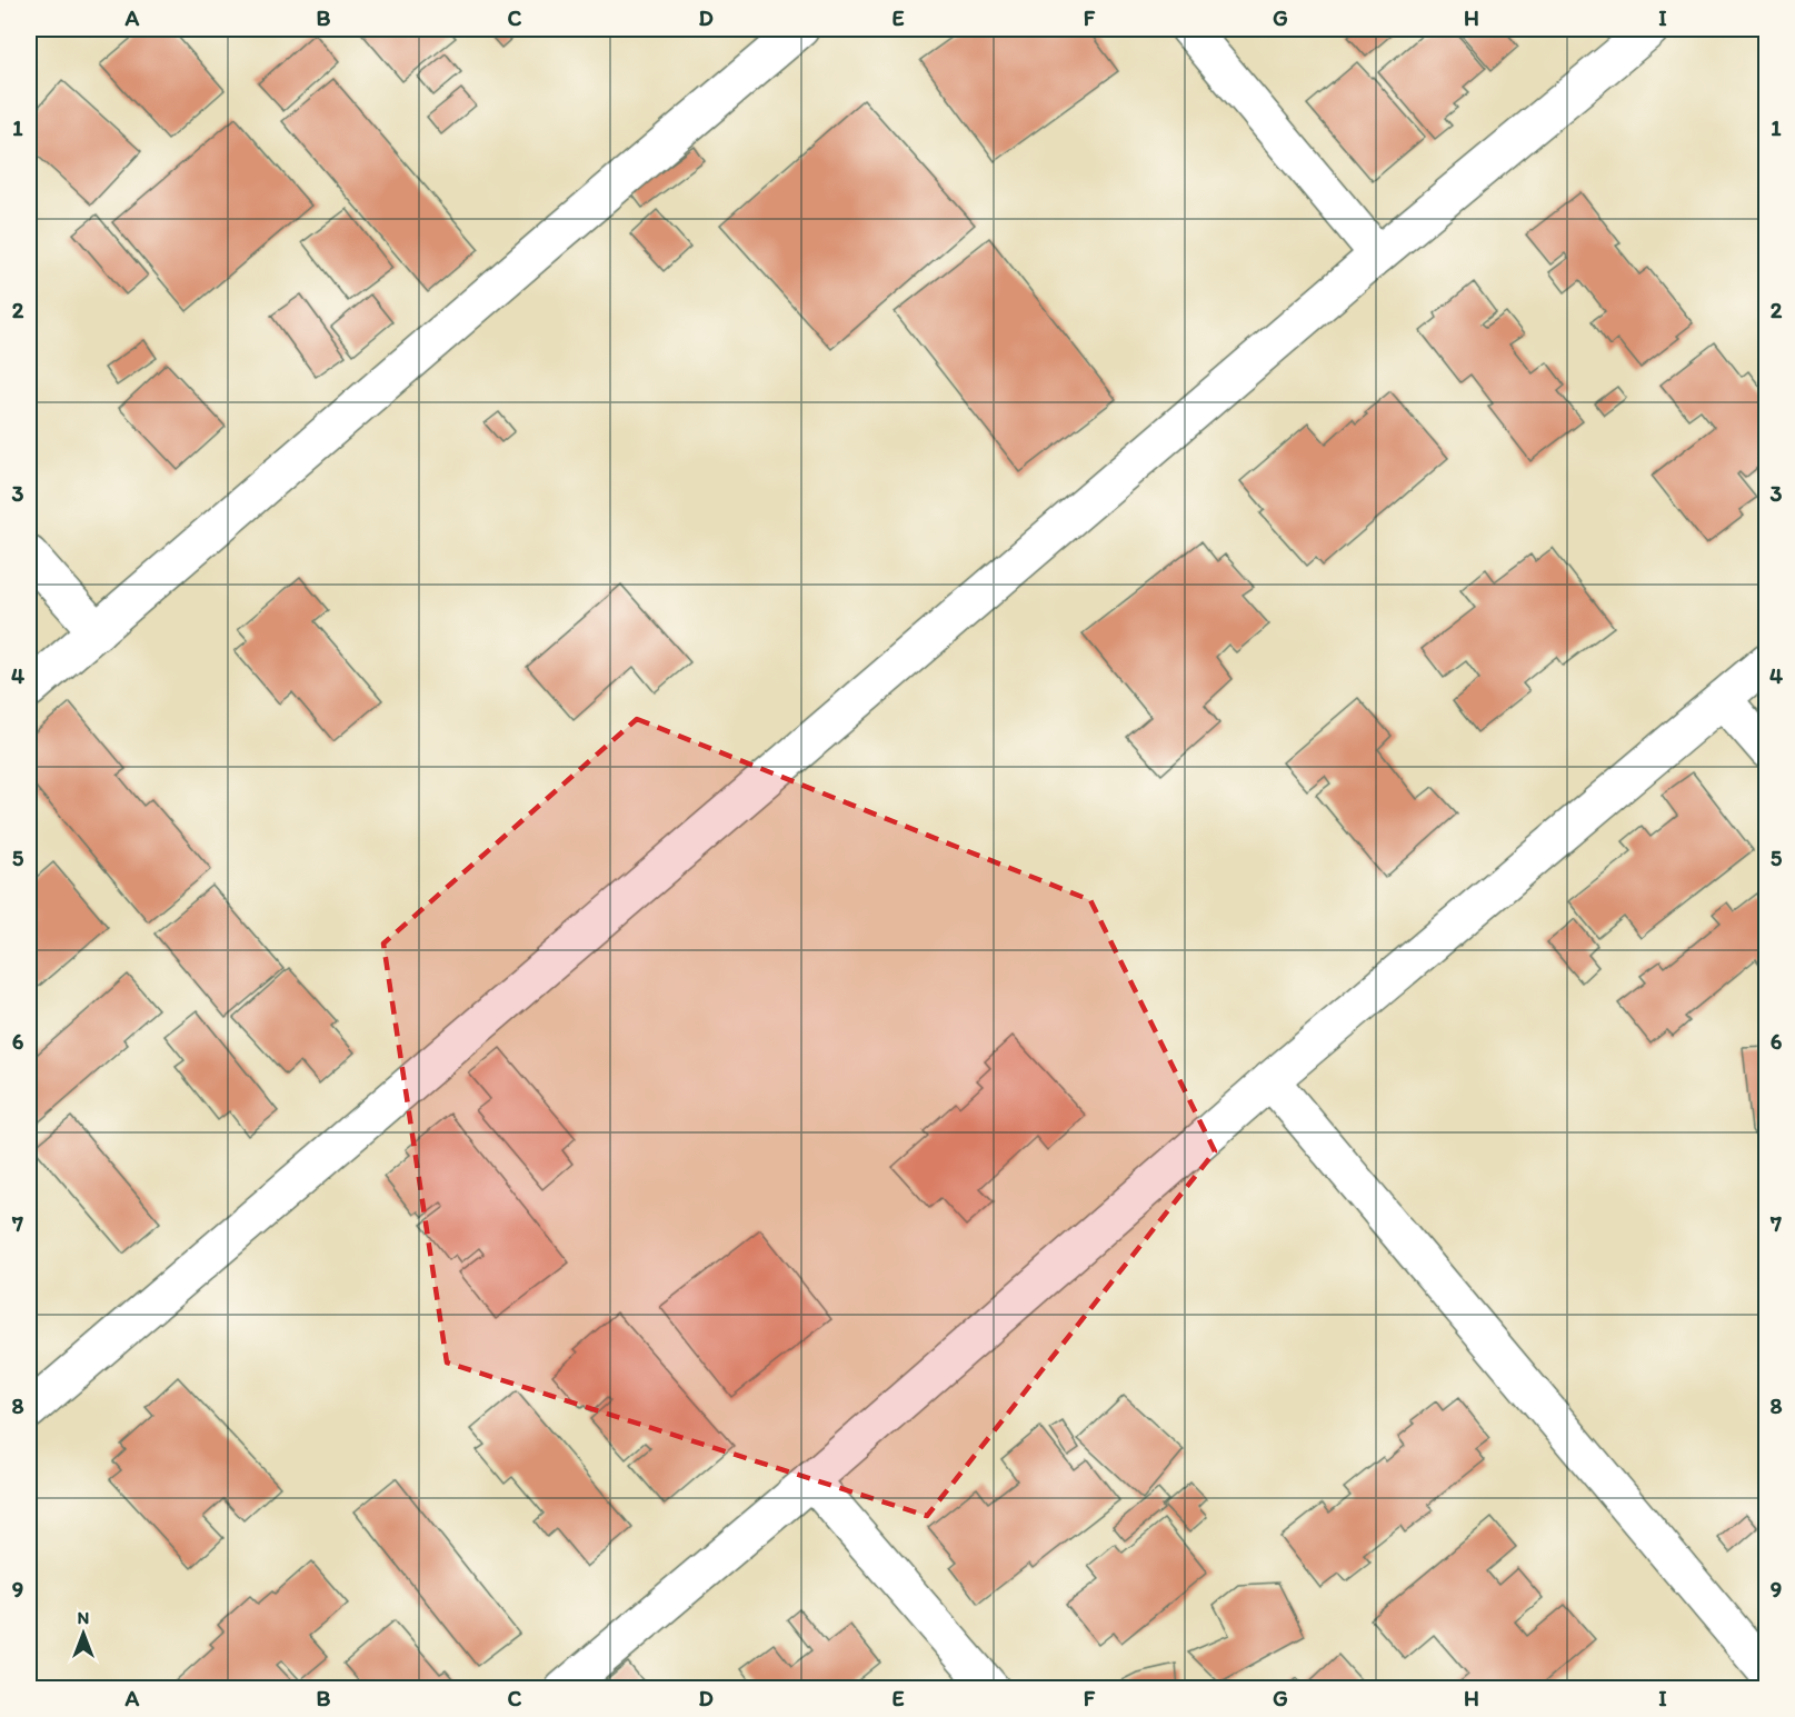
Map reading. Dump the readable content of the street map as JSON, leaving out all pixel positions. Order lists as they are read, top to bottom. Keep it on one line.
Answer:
{"north":"top","grid":{"columns":["A","B","C","D","E","F","G","H","I"],"rows":["1","2","3","4","5","6","7","8","9"]}}
